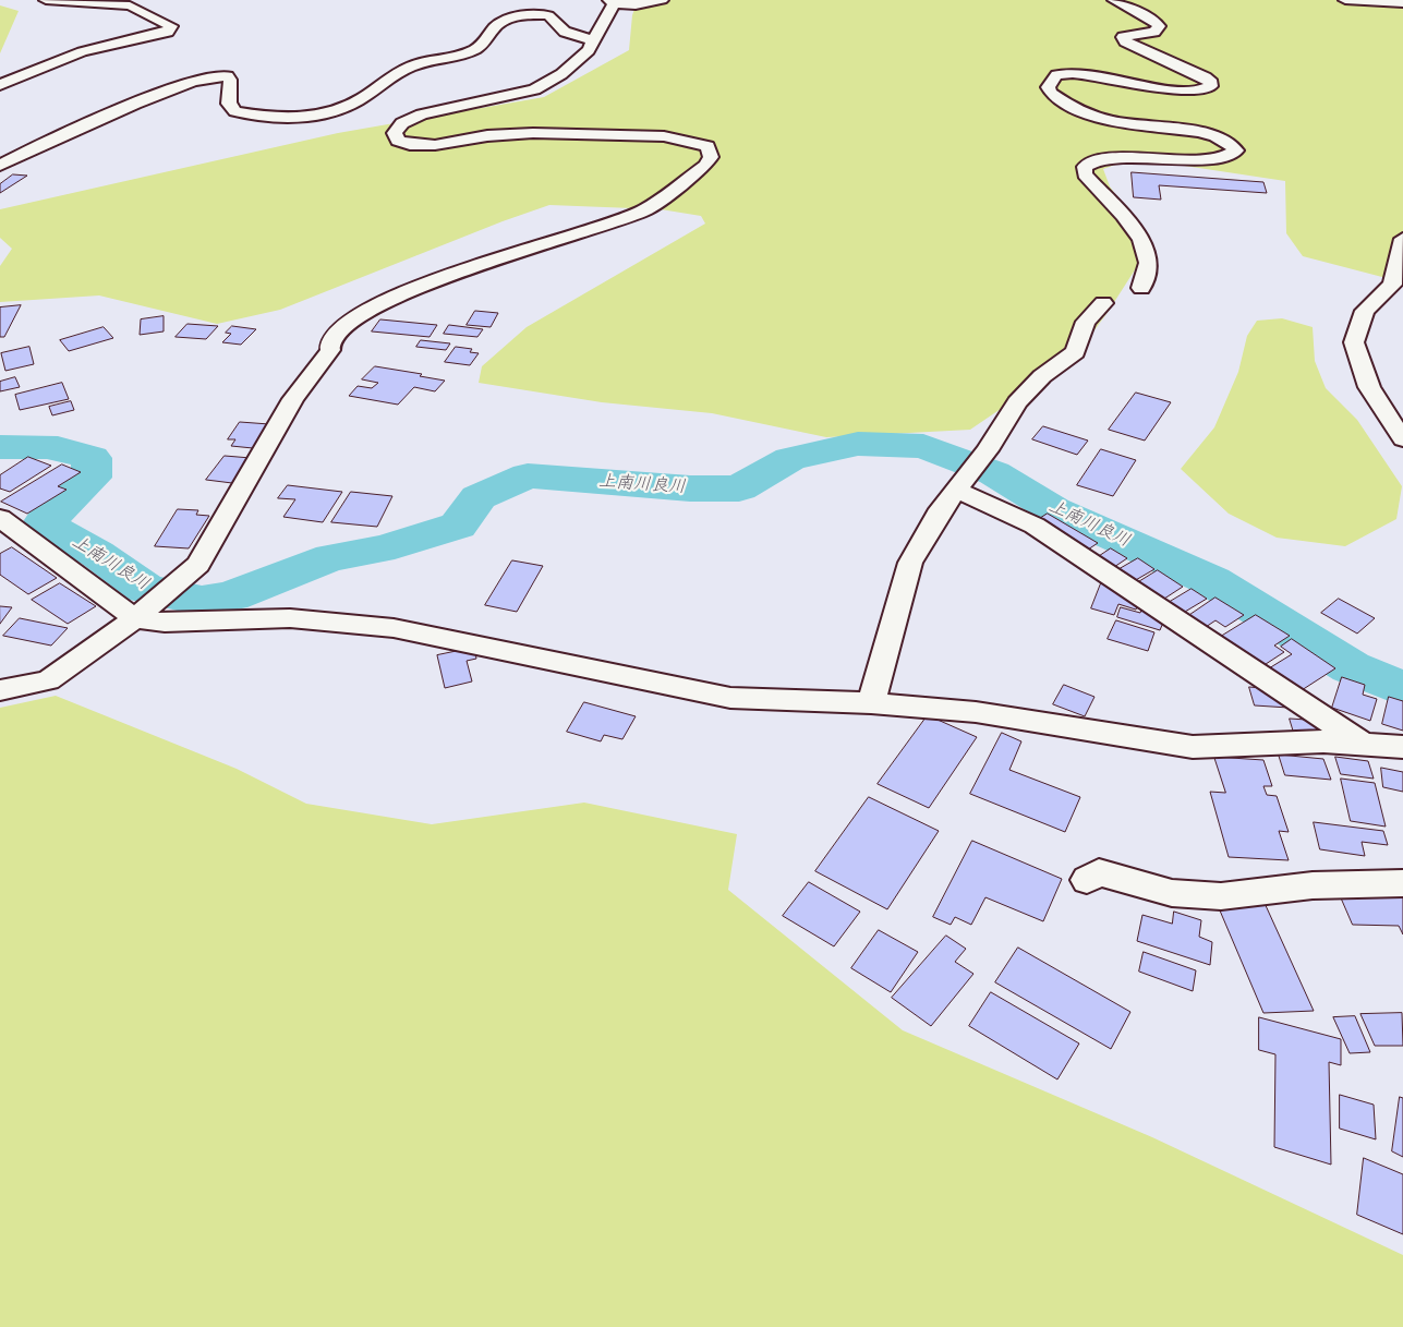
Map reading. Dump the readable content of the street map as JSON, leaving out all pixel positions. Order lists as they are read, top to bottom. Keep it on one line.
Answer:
{"water":["上南川良川"]}
